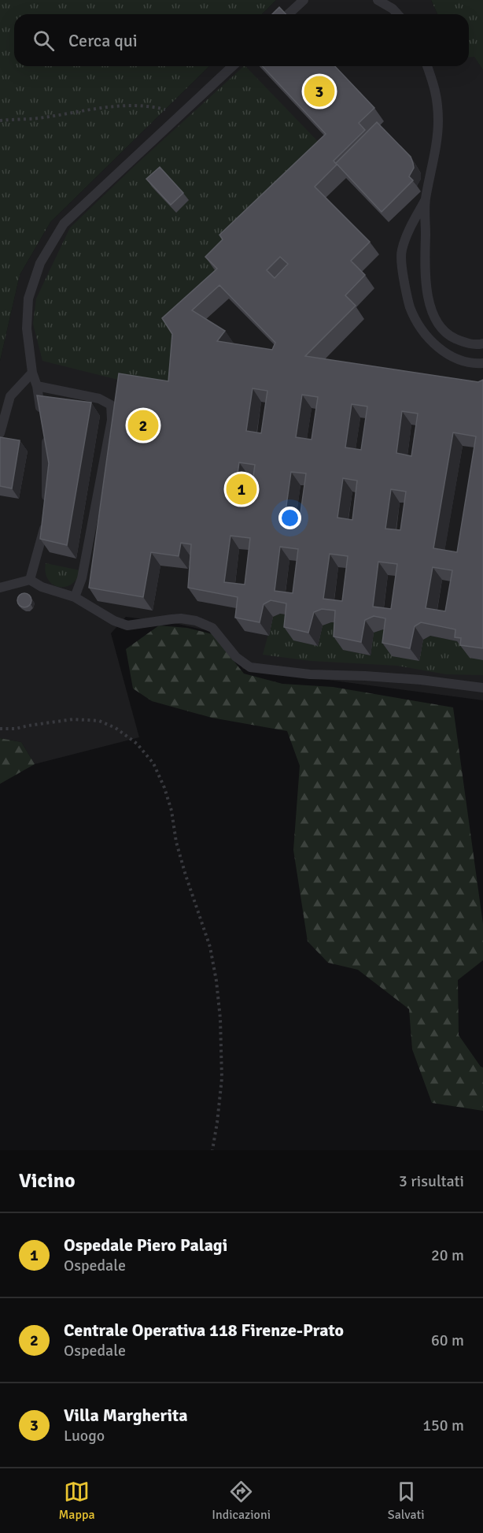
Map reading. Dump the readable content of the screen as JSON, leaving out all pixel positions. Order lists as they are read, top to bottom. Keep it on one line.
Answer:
{"page":{"search":"Cerca qui","pins":["3","2","1"],"heading":["Vicino","3 risultati"],"list":[{"mark":"1","name":"Ospedale Piero Palagi","note":"Ospedale","value":"20 m"},{"mark":"2","name":"Centrale Operativa 118 Firenze-Prato","note":"Ospedale","value":"60 m"},{"mark":"3","name":"Villa Margherita","note":"Luogo","value":"150 m"}],"nav":["Mappa","Indicazioni","Salvati"]}}
